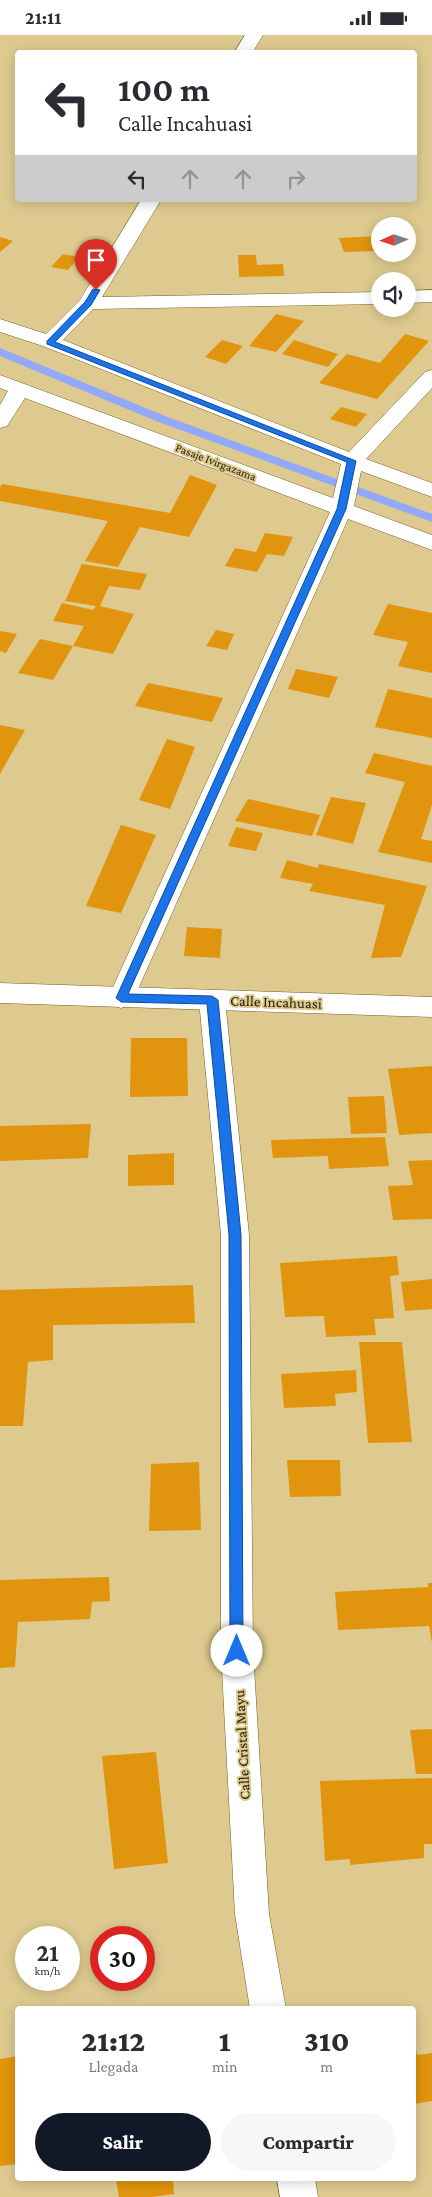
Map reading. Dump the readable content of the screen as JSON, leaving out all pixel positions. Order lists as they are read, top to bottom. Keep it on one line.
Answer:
{"streets":{"street":["Pasaje Ivirgazama","Calle Incahuasi","Calle Cristal Mayu"]},"crossings":[["Calle Incahuasi","Calle Cristal Mayu"]],"north":"left","page":{"status":"21:11","turn":["100 m","Calle Incahuasi"],"speed":"21 km/h","limit":"30","eta":["21:12","Llegada","1","min","310","m"],"buttons":["Salir","Compartir"]}}
